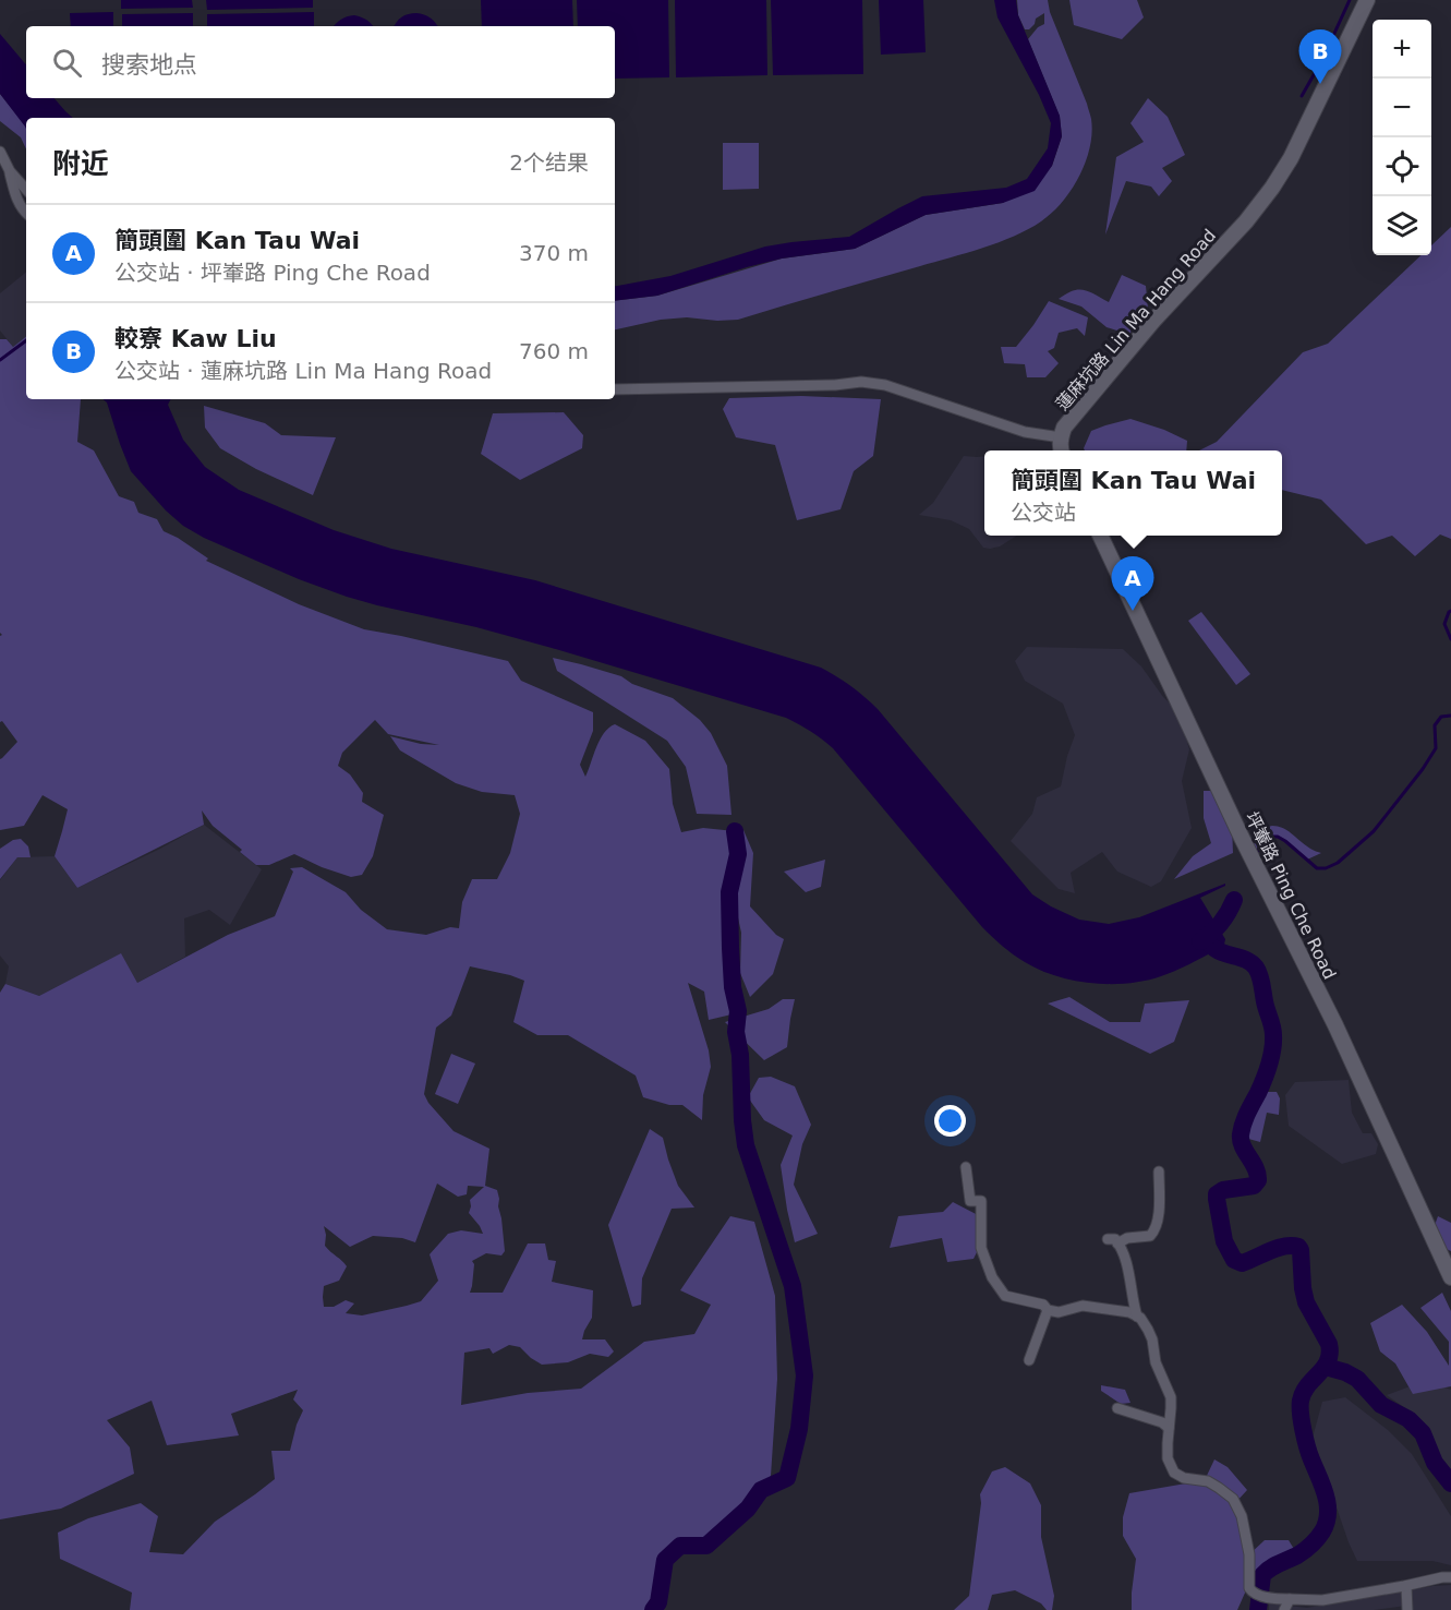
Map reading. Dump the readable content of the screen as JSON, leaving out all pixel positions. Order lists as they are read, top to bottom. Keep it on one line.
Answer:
{"streets":{"street":["蓮麻坑路 Lin Ma Hang Road","坪輋路 Ping Che Road"]},"page":{"map_buttons":["+","−"],"search":"搜索地点","pins":["B","A"],"heading":["附近","2个结果"],"list":[{"mark":"A","name":"簡頭圍 Kan Tau Wai","note":"公交站 · 坪輋路 Ping Che Road","value":"370 m"},{"mark":"B","name":"較寮 Kaw Liu","note":"公交站 · 蓮麻坑路 Lin Ma Hang Road","value":"760 m"}],"popup":["簡頭圍 Kan Tau Wai","公交站"]}}
